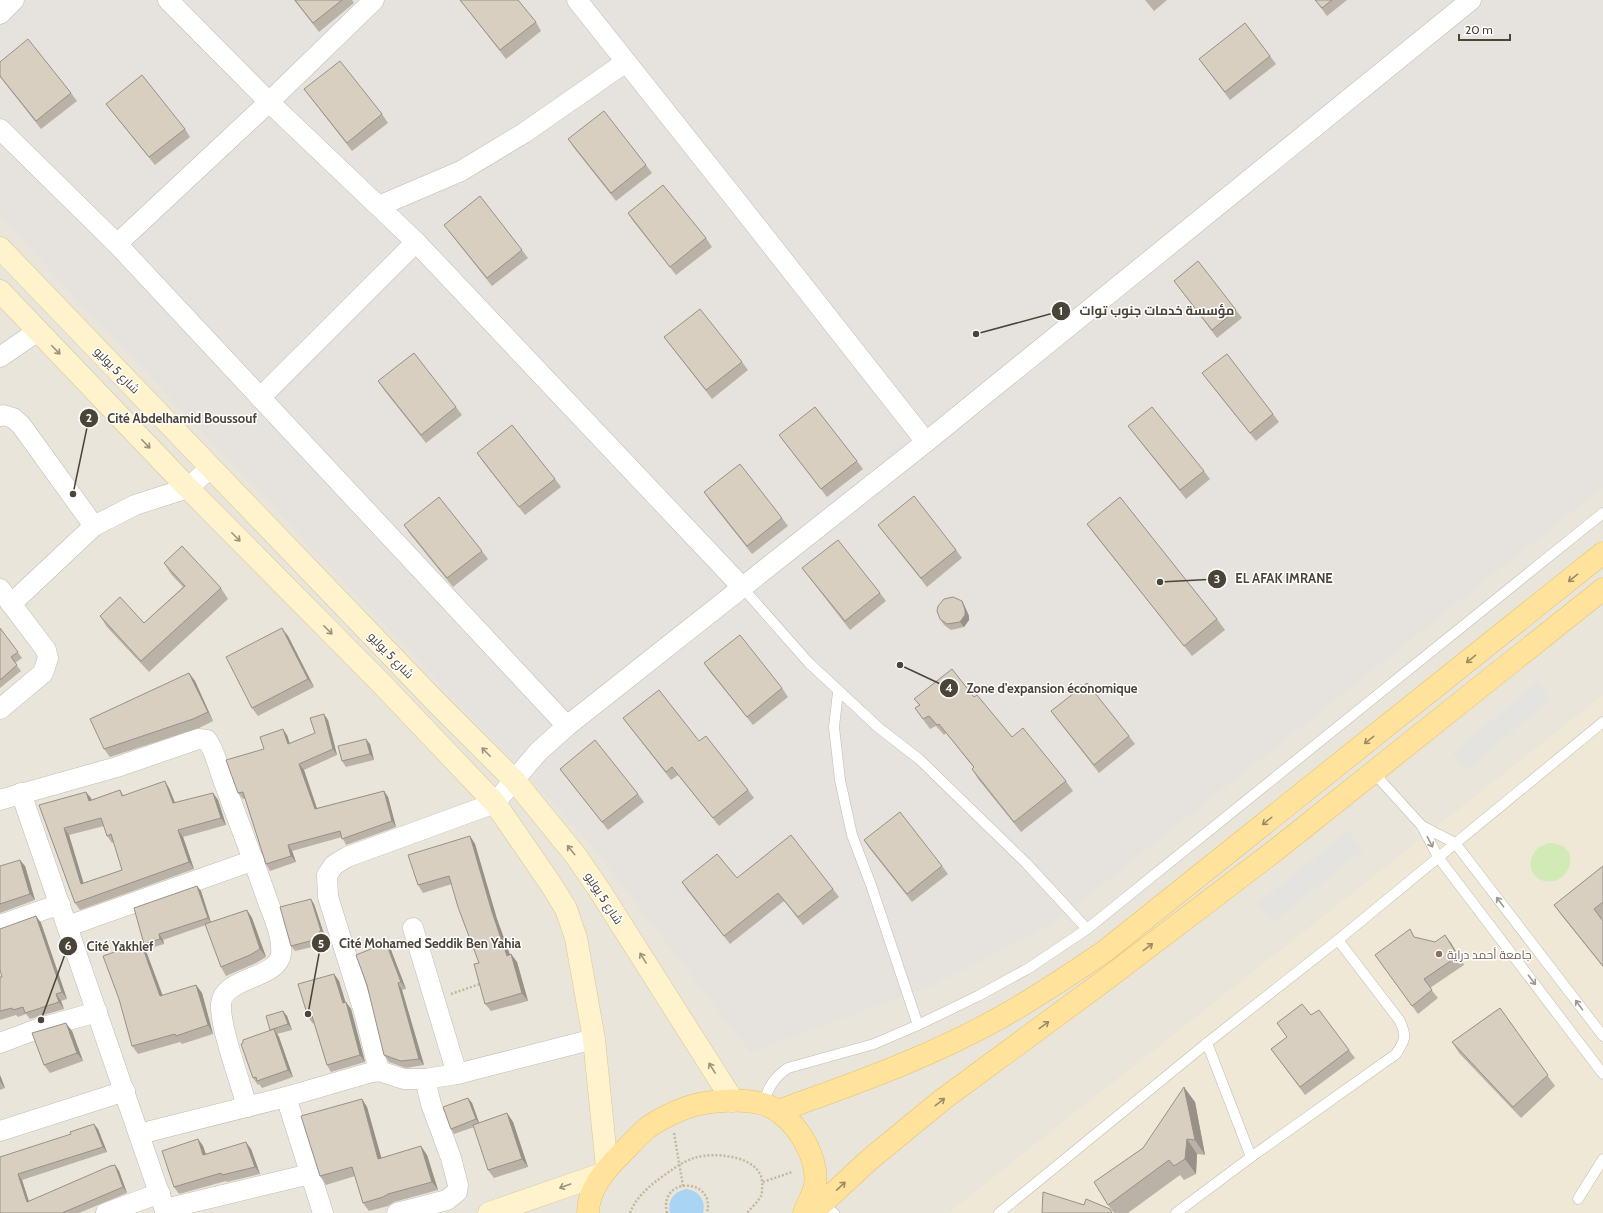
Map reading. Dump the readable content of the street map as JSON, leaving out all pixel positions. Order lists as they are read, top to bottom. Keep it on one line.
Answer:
{"streets":{"main road":["شارع 5 يوليو"]},"places":["مؤسسة خدمات جنوب توات","Cité Abdelhamid Boussouf","EL AFAK IMRANE","Zone d'expansion économique","جامعة أحمد دراية","Cité Mohamed Seddik Ben Yahia","Cité Yakhlef"],"scale_bar":"20 m"}
